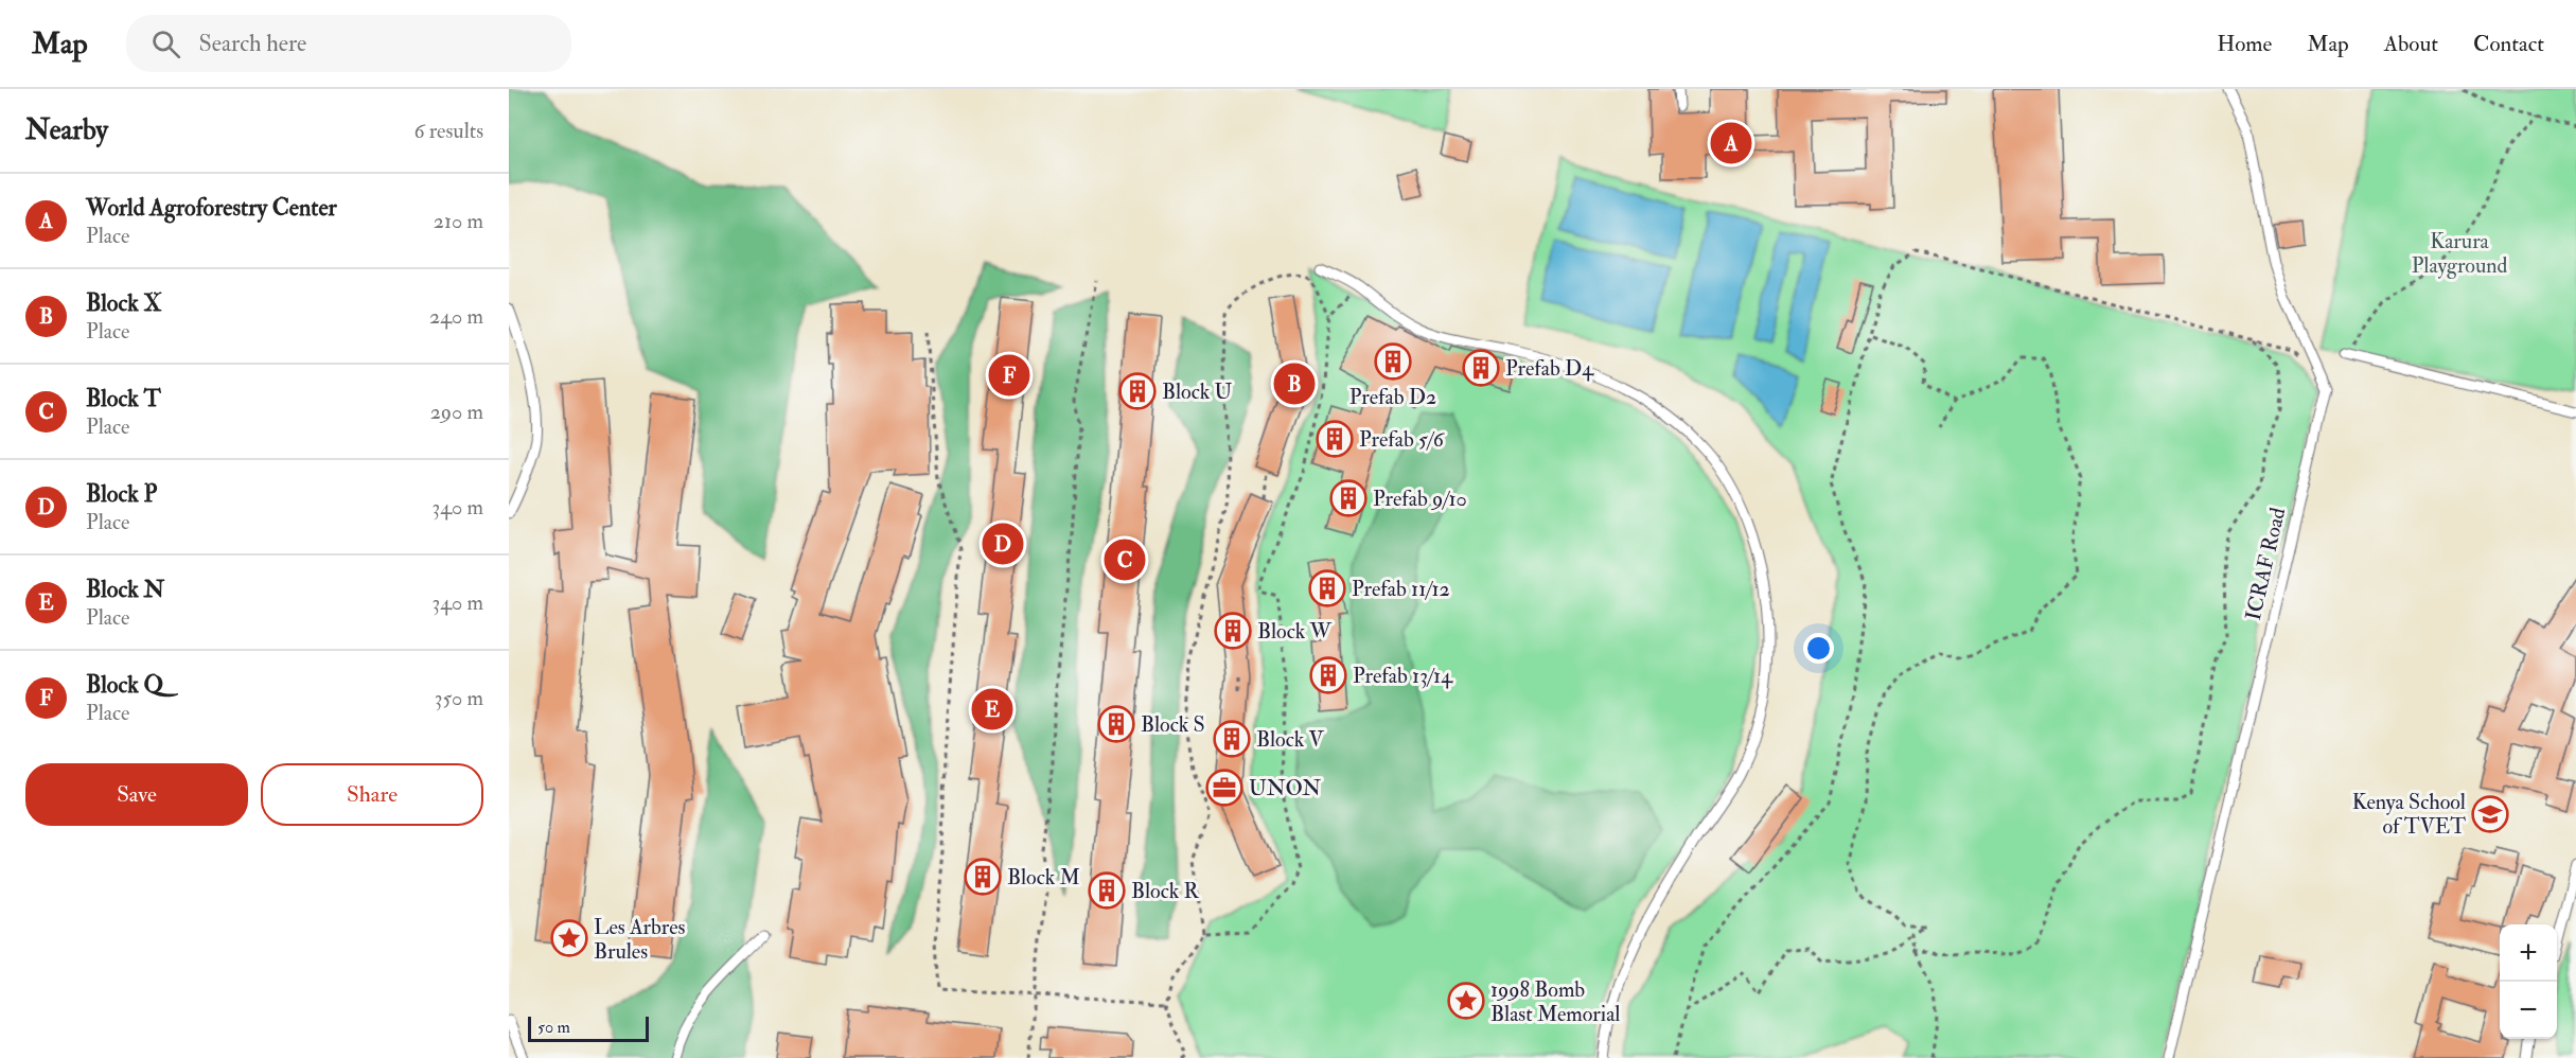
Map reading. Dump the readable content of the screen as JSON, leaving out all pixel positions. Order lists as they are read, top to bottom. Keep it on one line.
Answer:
{"streets":{"lane":["ICRAF Road"]},"parks":["Karura Playground"],"places":{"building":["Prefab D2","Prefab D4","Block U","Prefab 5/6","Prefab 9/10","Prefab 11/12","Block W","Prefab 13/14","Block S","Block V","Block M","Block R"],"office":["UNON"],"school or university":["Kenya School of TVET"],"place":["Les Arbres Brules","1998 Bomb Blast Memorial"]},"scale_bar":"50 m","page":{"header":"Map","search":"Search here","nav":["Home","Map","About","Contact"],"heading":["Nearby","6 results"],"pins":["A","F","B","D","C","E"],"list":[{"mark":"A","name":"World Agroforestry Center","note":"Place","value":"210 m"},{"mark":"B","name":"Block X","note":"Place","value":"240 m"},{"mark":"C","name":"Block T","note":"Place","value":"290 m"},{"mark":"D","name":"Block P","note":"Place","value":"340 m"},{"mark":"E","name":"Block N","note":"Place","value":"340 m"},{"mark":"F","name":"Block Q","note":"Place","value":"350 m"}],"buttons":["Save","Share"],"map_buttons":["+","−"],"scale":"50 m"}}
